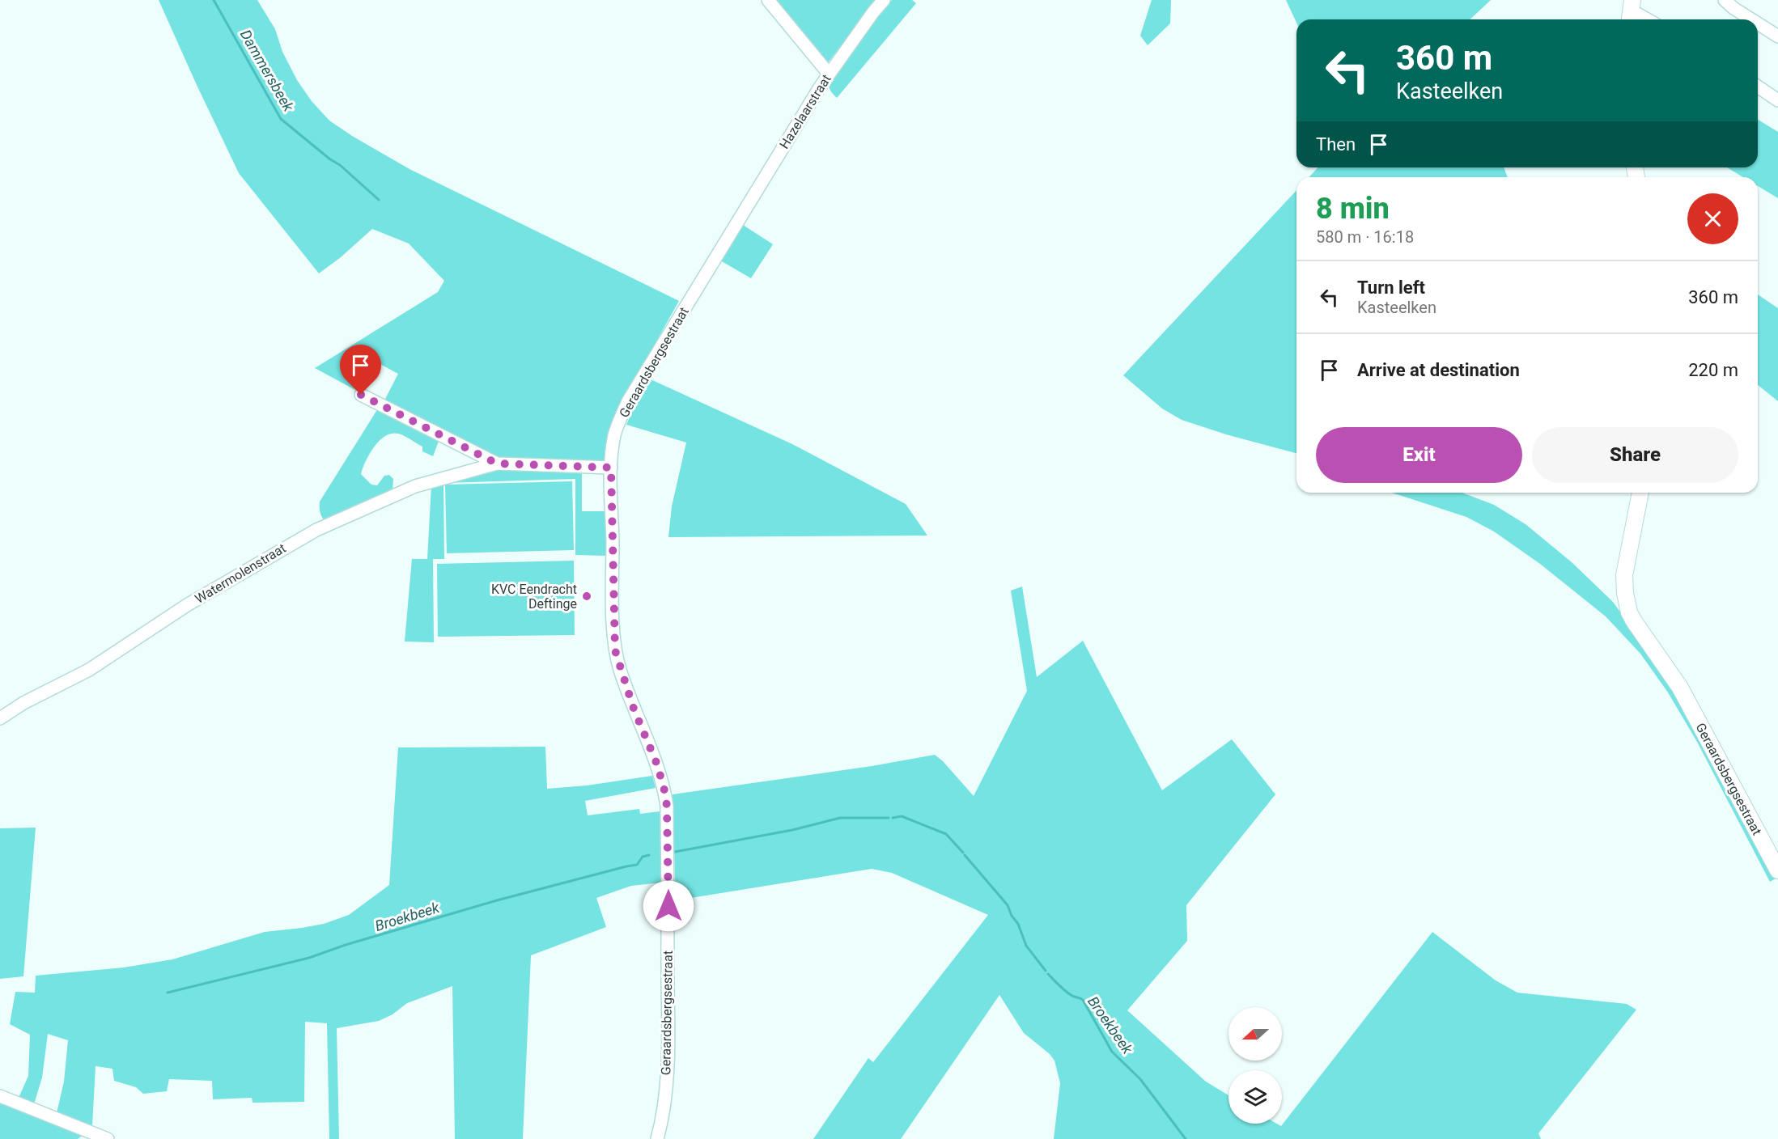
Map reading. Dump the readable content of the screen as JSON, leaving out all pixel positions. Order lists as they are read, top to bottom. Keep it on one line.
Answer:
{"streets":{"main road":["Geraardsbergsestraat"],"street":["Hazelaarstraat","Watermolenstraat"]},"crossings":[["Hazelaarstraat","Geraardsbergsestraat"]],"water":["Dammersbeek","Broekbeek"],"places":["KVC Eendracht Deftinge"],"north":"left","page":{"turn":["360 m","Kasteelken"],"then":"Then","heading":["8 min","580 m · 16:18"],"list":[{"name":"Turn left","note":"Kasteelken","value":"360 m"},{"name":"Arrive at destination","value":"220 m"}],"buttons":["Exit","Share"]}}
